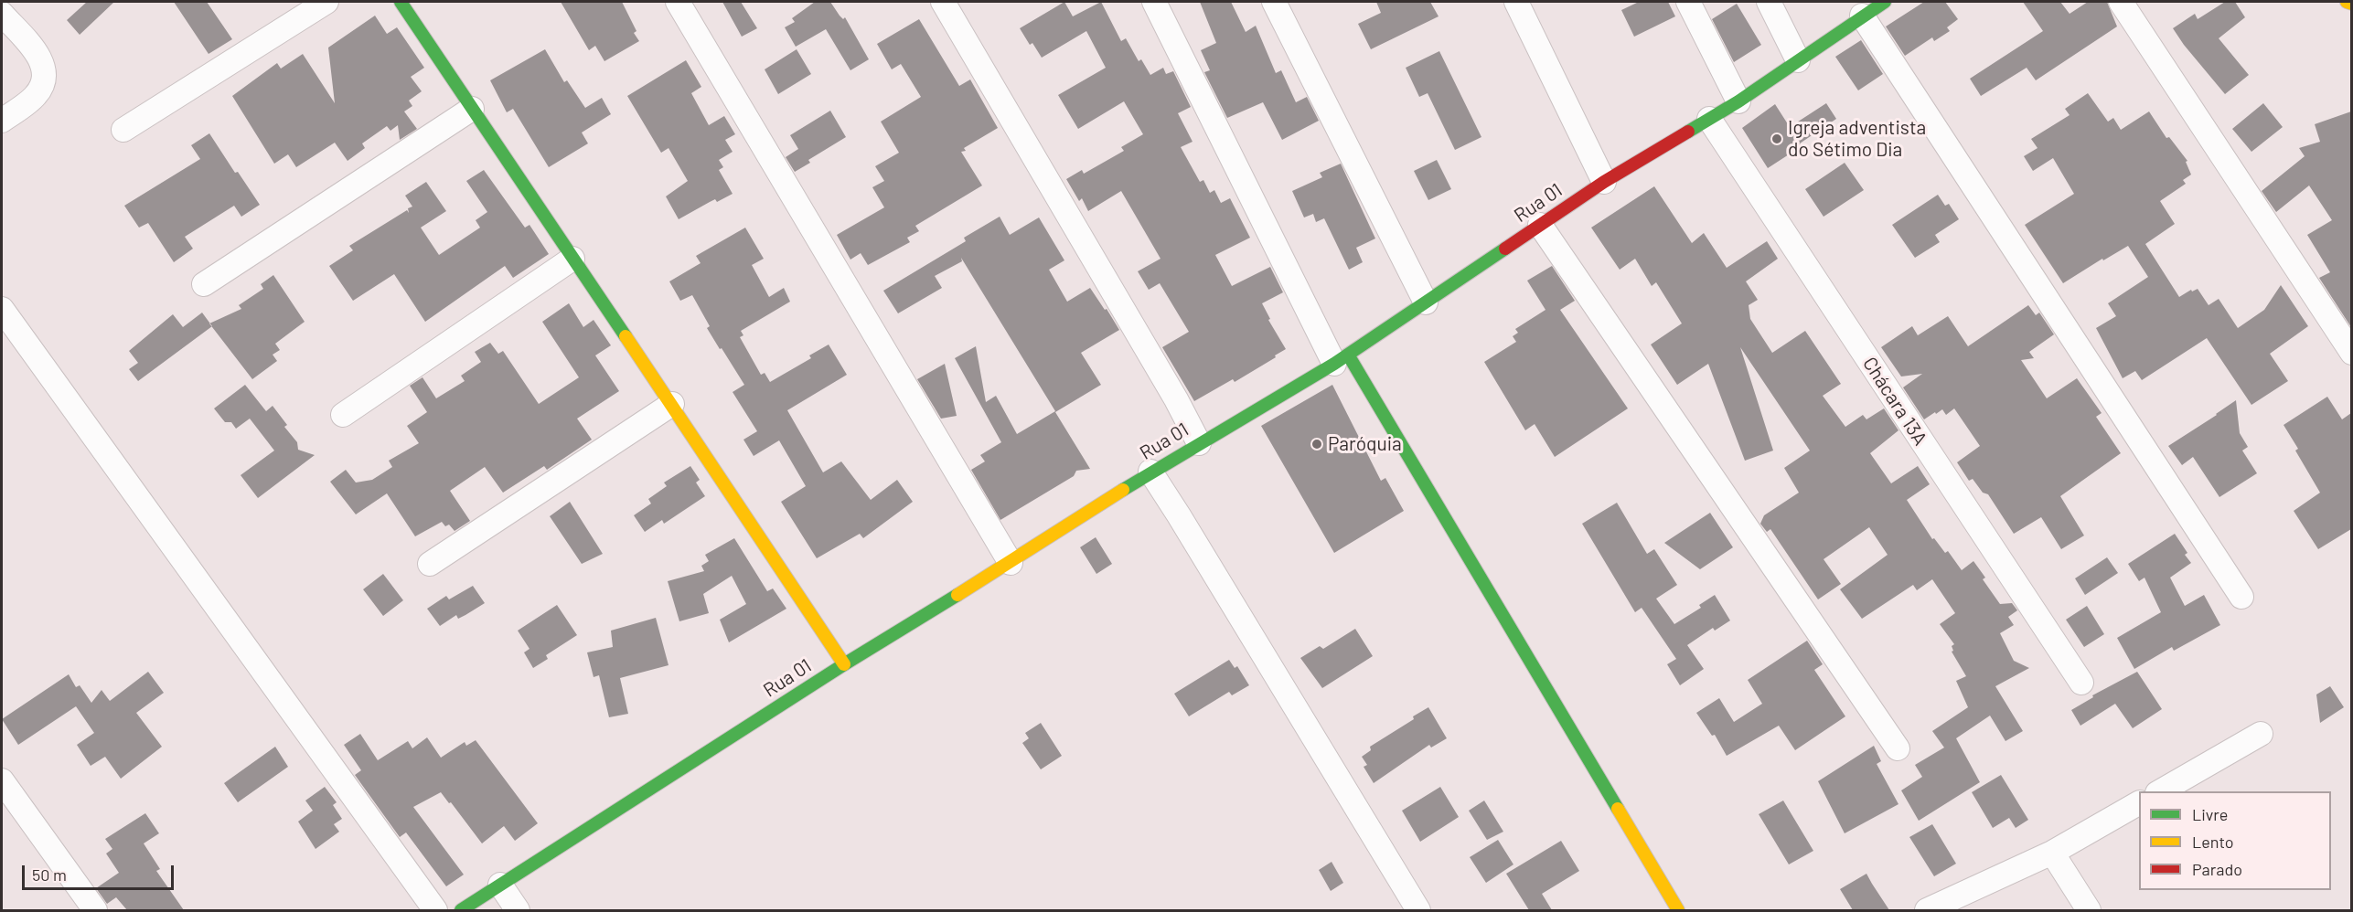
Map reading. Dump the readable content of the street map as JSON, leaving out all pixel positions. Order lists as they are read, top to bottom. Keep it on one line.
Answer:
{"streets":{"street":["Rua 01","Chácara 13A"]},"crossings":[["Rua 01","Chácara 13A"]],"places":["Igreja adventista do Sétimo Dia","Paróquia"],"legend":["Livre","Lento","Parado"],"scale_bar":"50 m"}
